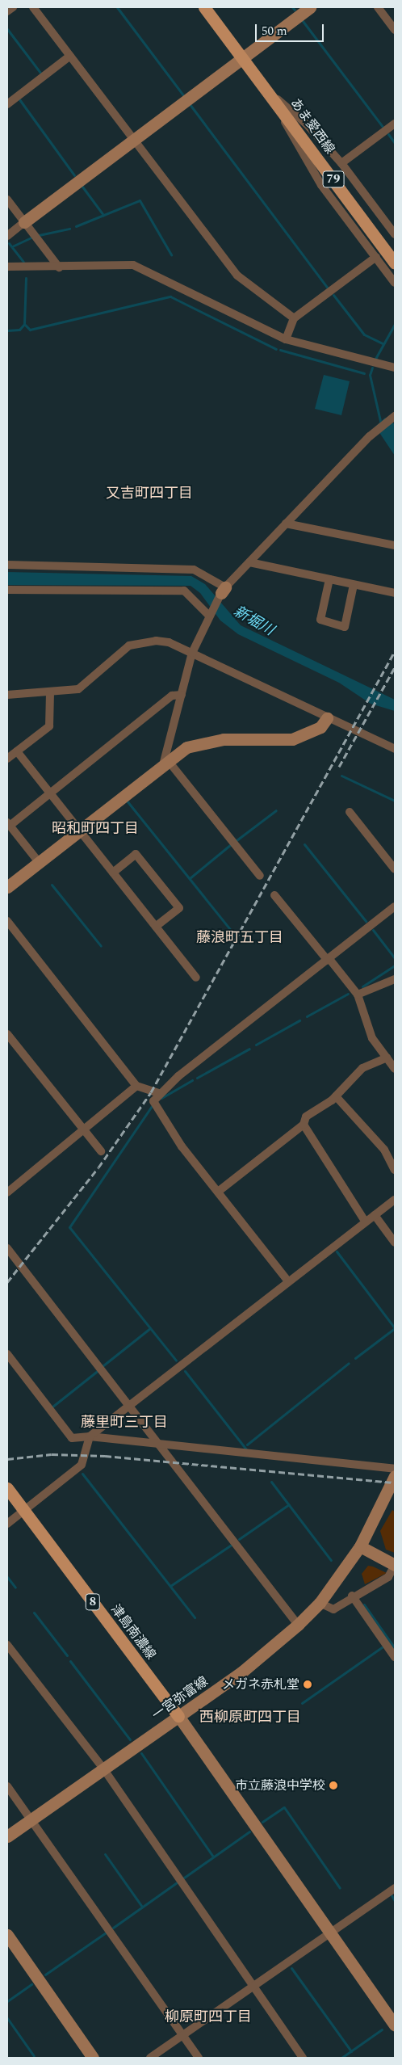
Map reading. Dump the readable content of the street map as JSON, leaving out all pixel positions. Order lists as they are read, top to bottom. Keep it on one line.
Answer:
{"streets":{"main road":["あま愛西線","79","8","津島南濃線"],"street":["一宮弥富線"]},"crossings":[["津島南濃線","一宮弥富線"]],"districts":["又吉町四丁目","昭和町四丁目","藤浪町五丁目","藤里町三丁目","西柳原町四丁目","柳原町四丁目"],"water":["新堀川"],"places":["メガネ赤札堂","市立藤浪中学校"],"scale_bar":"50 m"}
